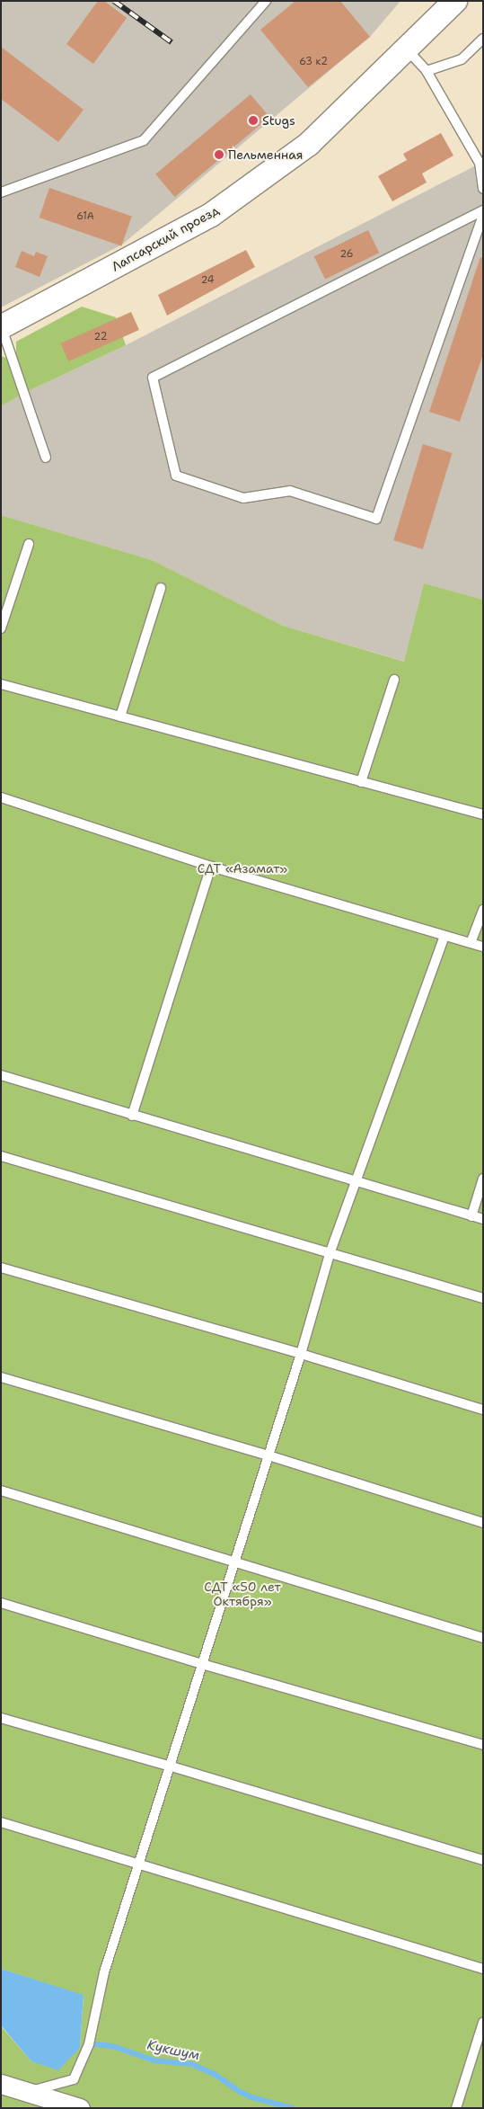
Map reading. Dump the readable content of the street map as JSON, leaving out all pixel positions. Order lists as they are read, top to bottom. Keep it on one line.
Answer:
{"streets":{"street":["Лапсарский проезд"]},"water":["Кукшум"],"parks":["СДТ «Азамат»","СДТ «50 лет Октября»"],"places":["Stugs","Пельменная"],"house_numbers":["63 к2","61А","26","24","22"]}
